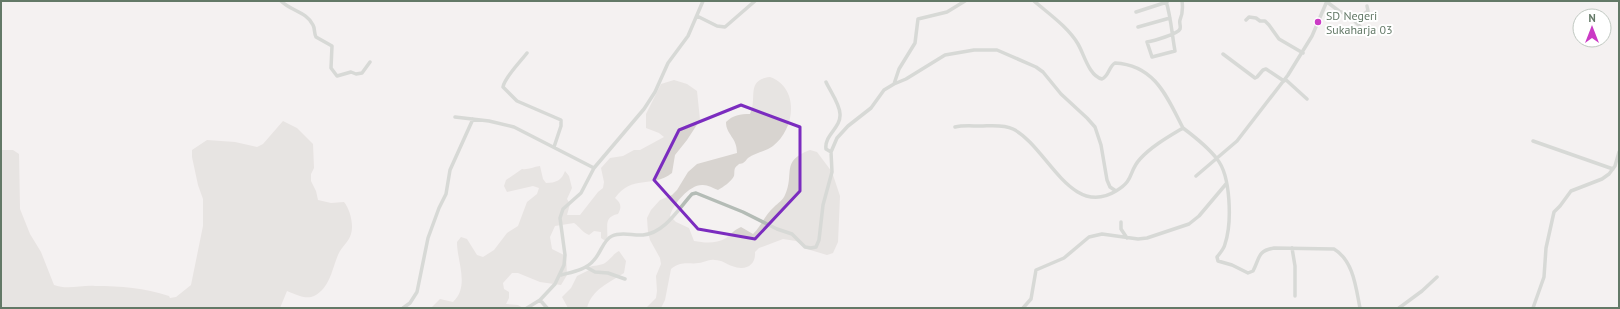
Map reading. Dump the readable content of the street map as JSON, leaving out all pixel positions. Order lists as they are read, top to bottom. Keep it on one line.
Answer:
{"places":["SD Negeri Sukaharja 03"],"north":"top"}
